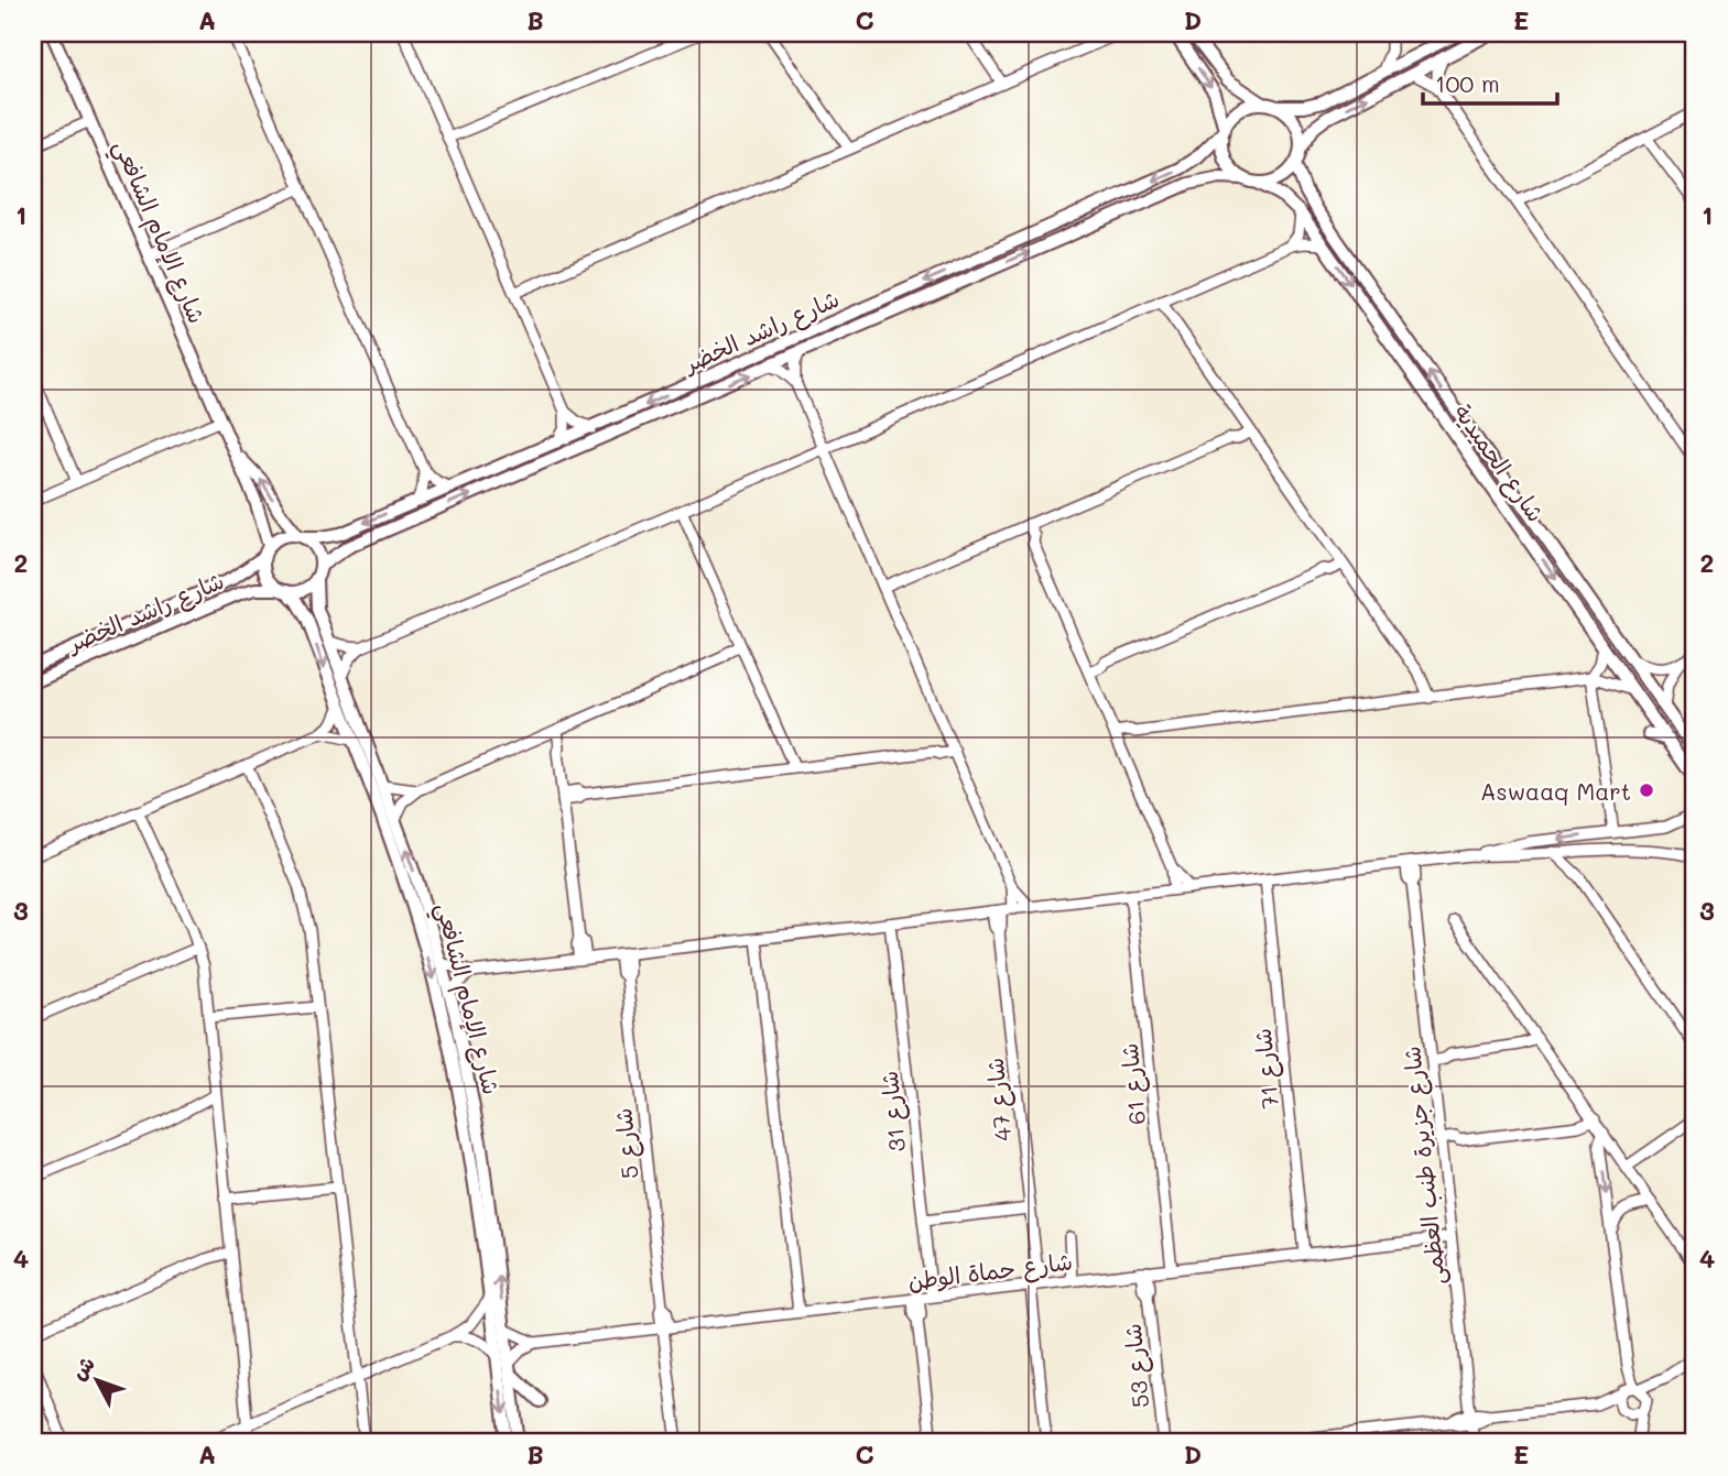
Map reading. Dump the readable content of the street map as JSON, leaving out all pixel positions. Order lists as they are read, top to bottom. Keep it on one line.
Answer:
{"streets":{"street":["شارع الإمام الشافعي","شارع راشد الخضر","شارع الحميدية","شارع 71","شارع 61","شارع 47","شارع 31","شارع 5","شارع جزيرة طنب العظمى","شارع حماة الوطن","شارع 53"]},"crossings":[["شارع الإمام الشافعي","شارع راشد الخضر"],["شارع الإمام الشافعي","شارع حماة الوطن"],["شارع راشد الخضر","شارع الحميدية"],["شارع 71","شارع حماة الوطن"],["شارع 61","شارع حماة الوطن"],["شارع 47","شارع حماة الوطن"],["شارع 31","شارع حماة الوطن"],["شارع 5","شارع حماة الوطن"],["شارع جزيرة طنب العظمى","شارع حماة الوطن"],["شارع حماة الوطن","شارع 53"]],"places":["Aswaaq Mart"],"scale_bar":"100 m","north":"top left","grid":{"columns":["A","B","C","D","E"],"rows":["1","2","3","4"]}}
